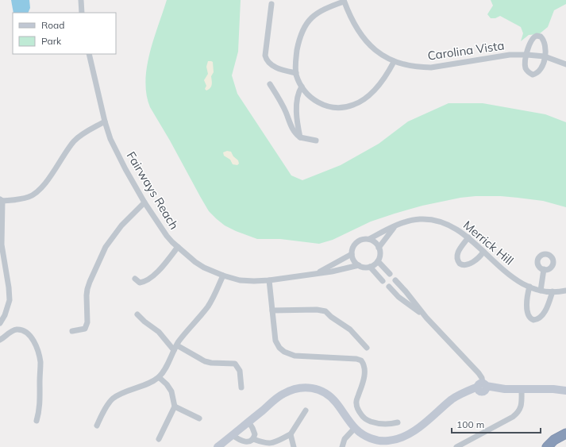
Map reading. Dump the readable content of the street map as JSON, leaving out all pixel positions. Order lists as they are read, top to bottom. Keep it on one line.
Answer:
{"streets":{"street":["Carolina Vista","Fairways Reach","Merrick Hill"]},"crossings":[["Fairways Reach","Merrick Hill"]],"legend":["Road","Park"],"scale_bar":"100 m"}
